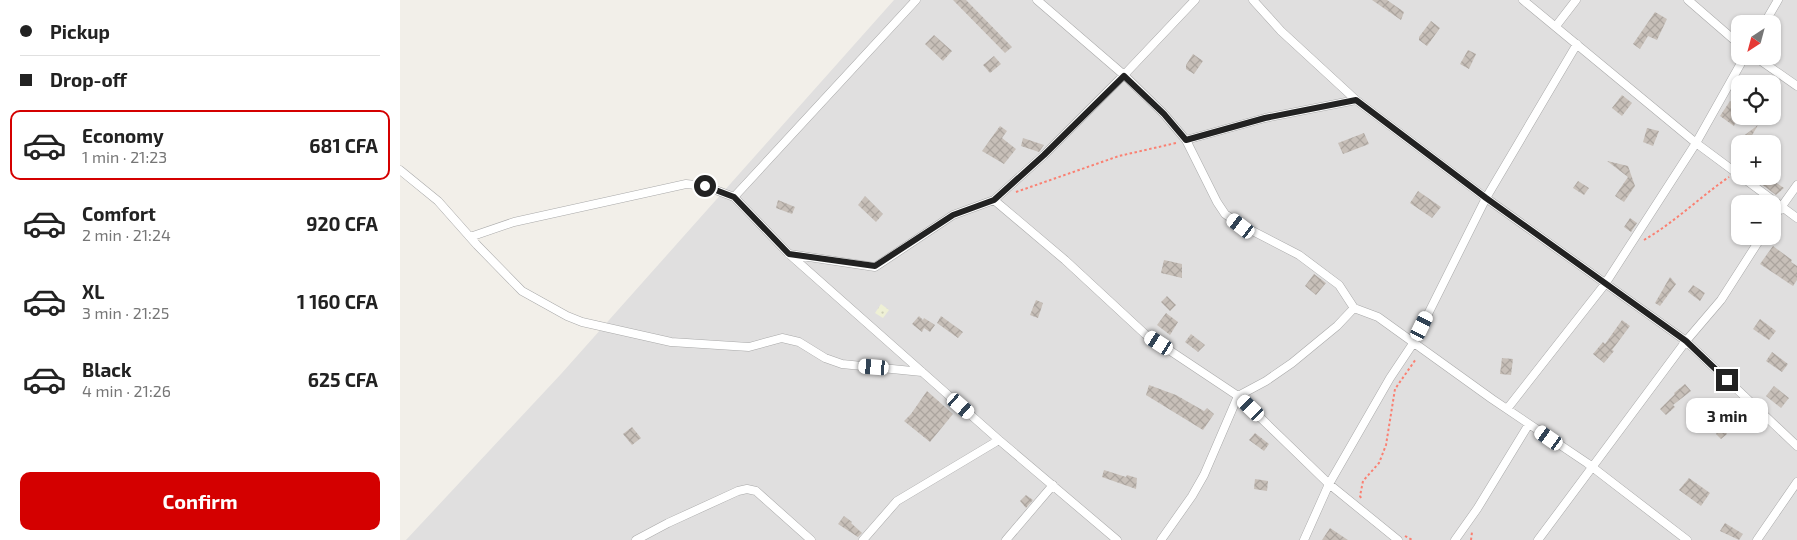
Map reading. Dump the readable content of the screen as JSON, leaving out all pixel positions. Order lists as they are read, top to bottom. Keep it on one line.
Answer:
{"north":"bottom left","page":{"banner":["Pickup","Drop-off"],"map_buttons":["+","−"],"list":[{"name":"Economy","note":"1 min · 21:23","value":"681 CFA"},{"name":"Comfort","note":"2 min · 21:24","value":"920 CFA"},{"name":"XL","note":"3 min · 21:25","value":"1 160 CFA"},{"name":"Black","note":"4 min · 21:26","value":"625 CFA"}],"bubble":"3 min","buttons":"Confirm"}}
